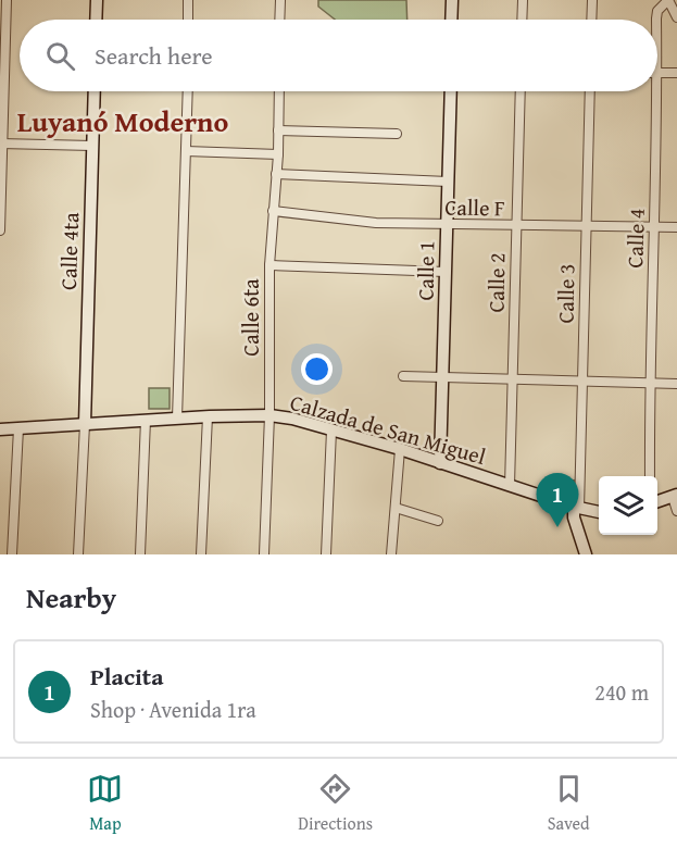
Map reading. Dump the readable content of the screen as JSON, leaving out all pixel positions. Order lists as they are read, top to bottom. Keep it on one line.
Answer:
{"streets":{"main road":["Calle 4ta","Calle 1","Calzada de San Miguel"],"street":["Calle F","Calle 4","Calle 2","Calle 3","Calle 6ta"]},"crossings":[["Calle F","Calle 4"],["Calle F","Calle 1"],["Calle F","Calle 2"],["Calle F","Calle 3"],["Calle F","Calle 6ta"],["Calle 4ta","Calzada de San Miguel"],["Calle 1","Calzada de San Miguel"],["Calle 2","Calzada de San Miguel"],["Calle 3","Calzada de San Miguel"],["Calle 6ta","Calzada de San Miguel"]],"districts":["Luyanó Moderno"],"page":{"search":"Search here","pins":"1","heading":"Nearby","list":[{"mark":"1","name":"Placita","note":"Shop · Avenida 1ra","value":"240 m"}],"nav":["Map","Directions","Saved"]}}
